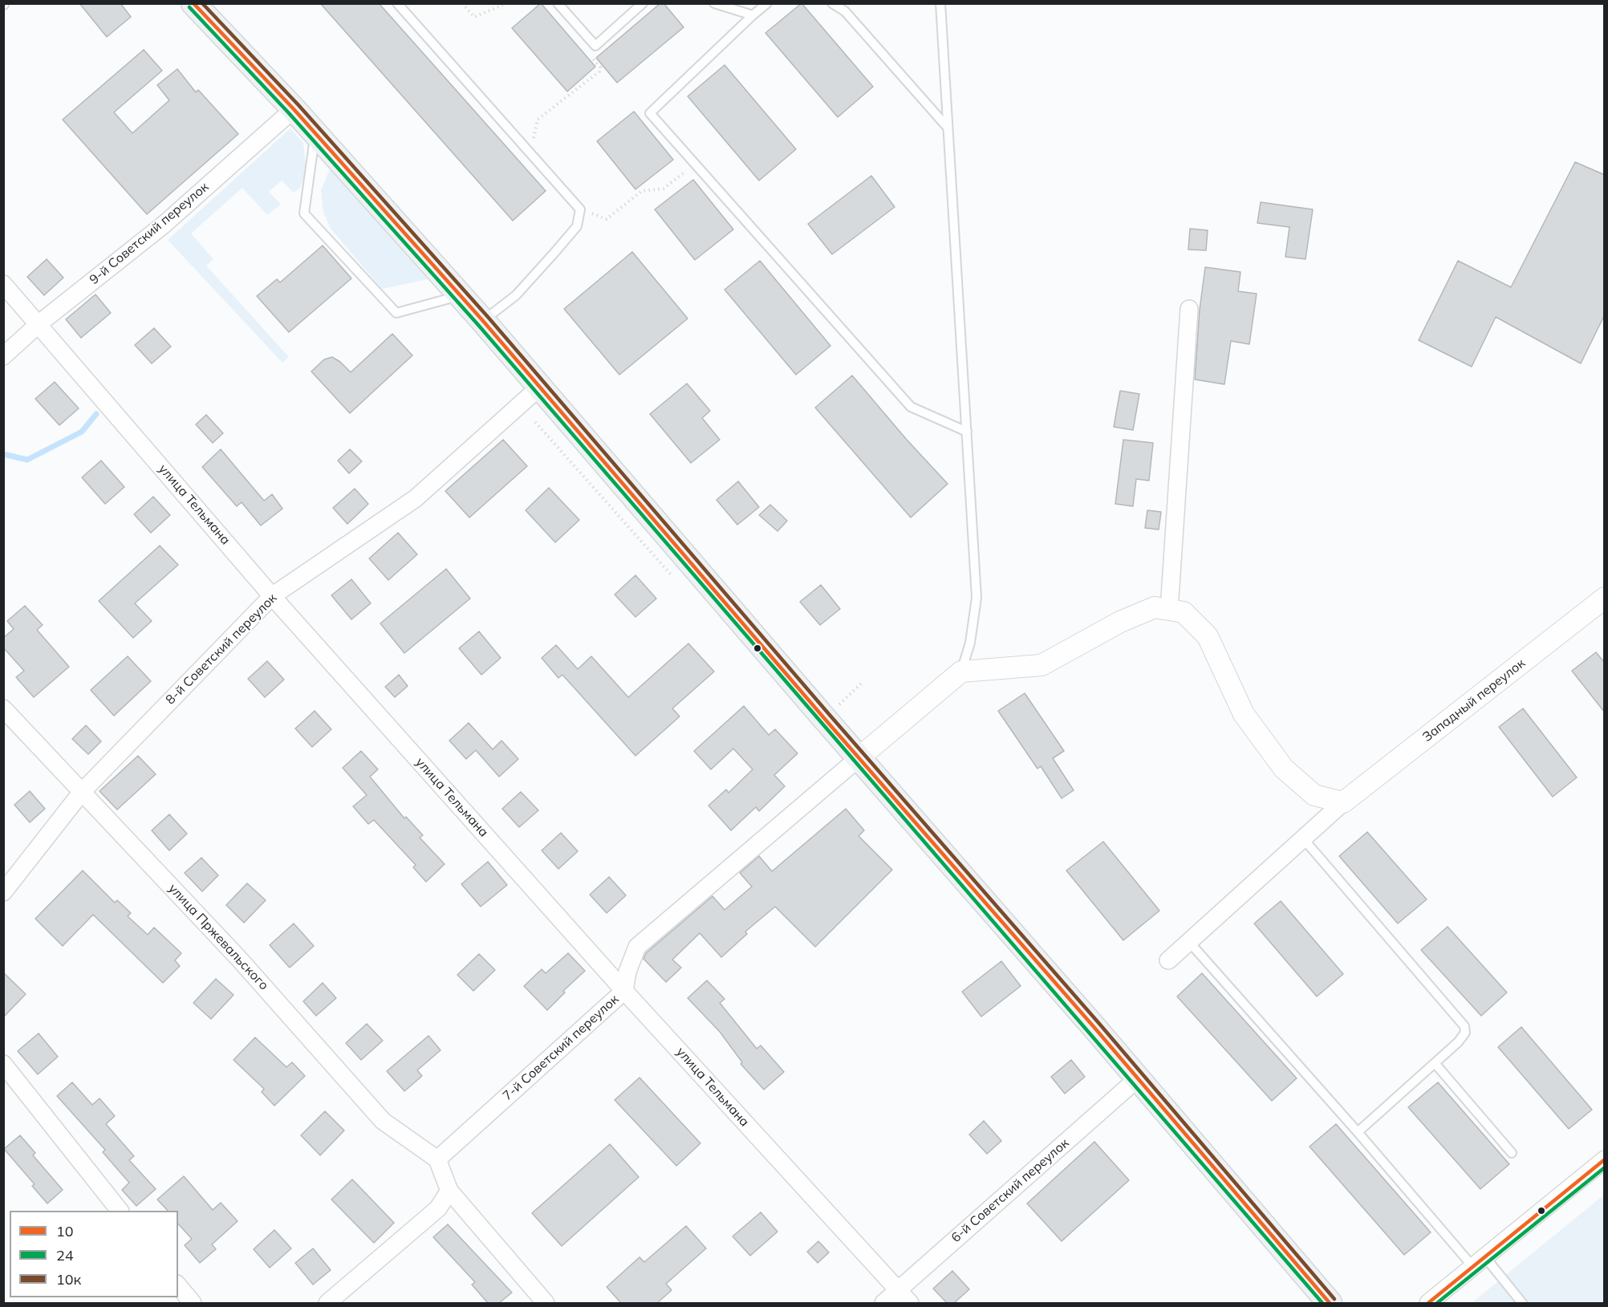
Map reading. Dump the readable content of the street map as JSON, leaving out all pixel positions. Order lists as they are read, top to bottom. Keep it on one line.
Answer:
{"streets":{"street":["9-й Советский переулок","улица Тельмана","8-й Советский переулок","Западный переулок","улица Пржевальского","7-й Советский переулок","6-й Советский переулок"]},"crossings":[["9-й Советский переулок","улица Тельмана"],["улица Тельмана","8-й Советский переулок"],["улица Тельмана","7-й Советский переулок"],["улица Тельмана","6-й Советский переулок"],["8-й Советский переулок","улица Пржевальского"],["улица Пржевальского","7-й Советский переулок"]],"lines":["transit line 10","transit line 10к","transit line 24"],"legend":["10","24","10к"]}
